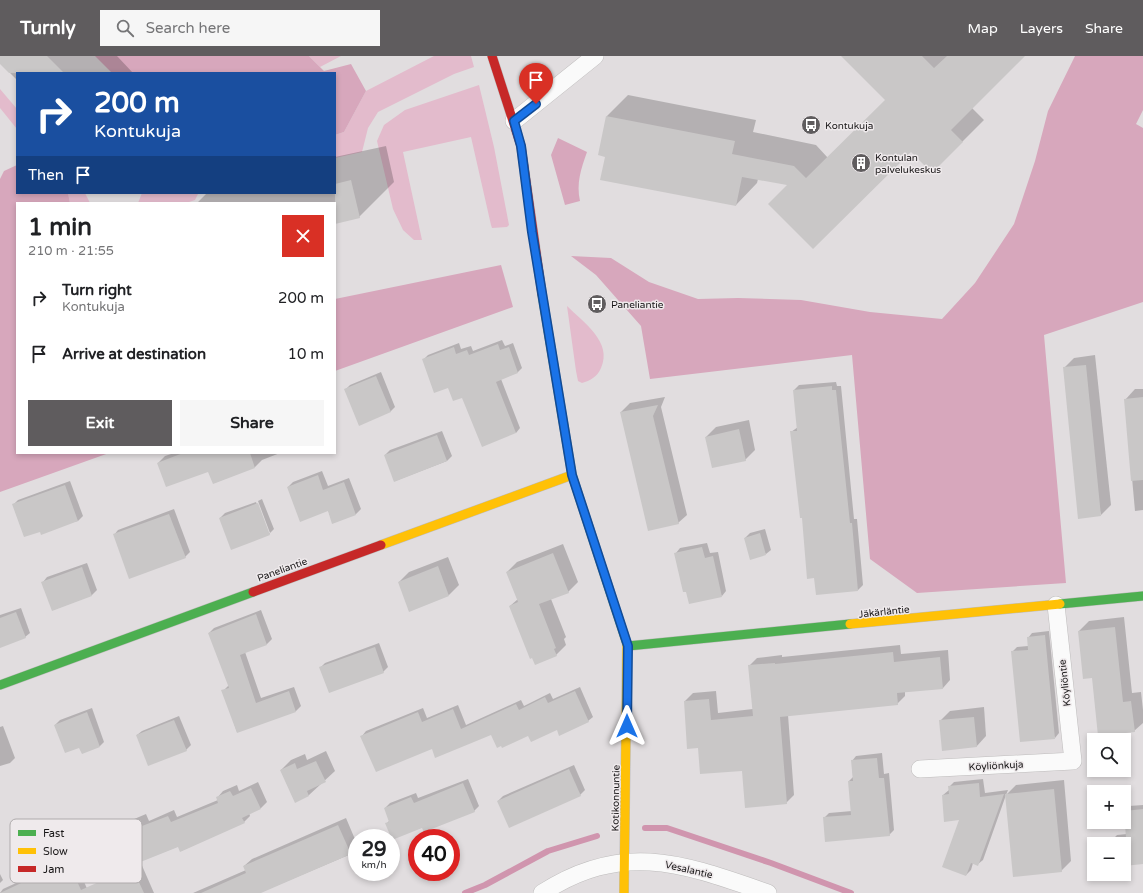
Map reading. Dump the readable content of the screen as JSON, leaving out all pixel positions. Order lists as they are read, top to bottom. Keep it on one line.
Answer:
{"streets":{"street":["Paneliantie","Jäkärläntie","Köyliöntie","Köyliönkuja","Kotikonnuntie","Vesalantie"]},"crossings":[["Paneliantie","Kotikonnuntie"],["Jäkärläntie","Köyliöntie"],["Jäkärläntie","Kotikonnuntie"],["Köyliöntie","Köyliönkuja"],["Kotikonnuntie","Vesalantie"]],"places":{"bus stop":["Kontukuja","Paneliantie"],"building":["Kontulan palvelukeskus"]},"legend":["Fast","Slow","Jam"],"page":{"header":"Turnly","search":"Search here","nav":["Map","Layers","Share"],"turn":["200 m","Kontukuja"],"then":"Then","heading":["1 min","210 m · 21:55"],"list":[{"name":"Turn right","note":"Kontukuja","value":"200 m"},{"name":"Arrive at destination","value":"10 m"}],"buttons":["Exit","Share"],"map_buttons":["+","−"],"speed":"29 km/h","limit":"40"}}
